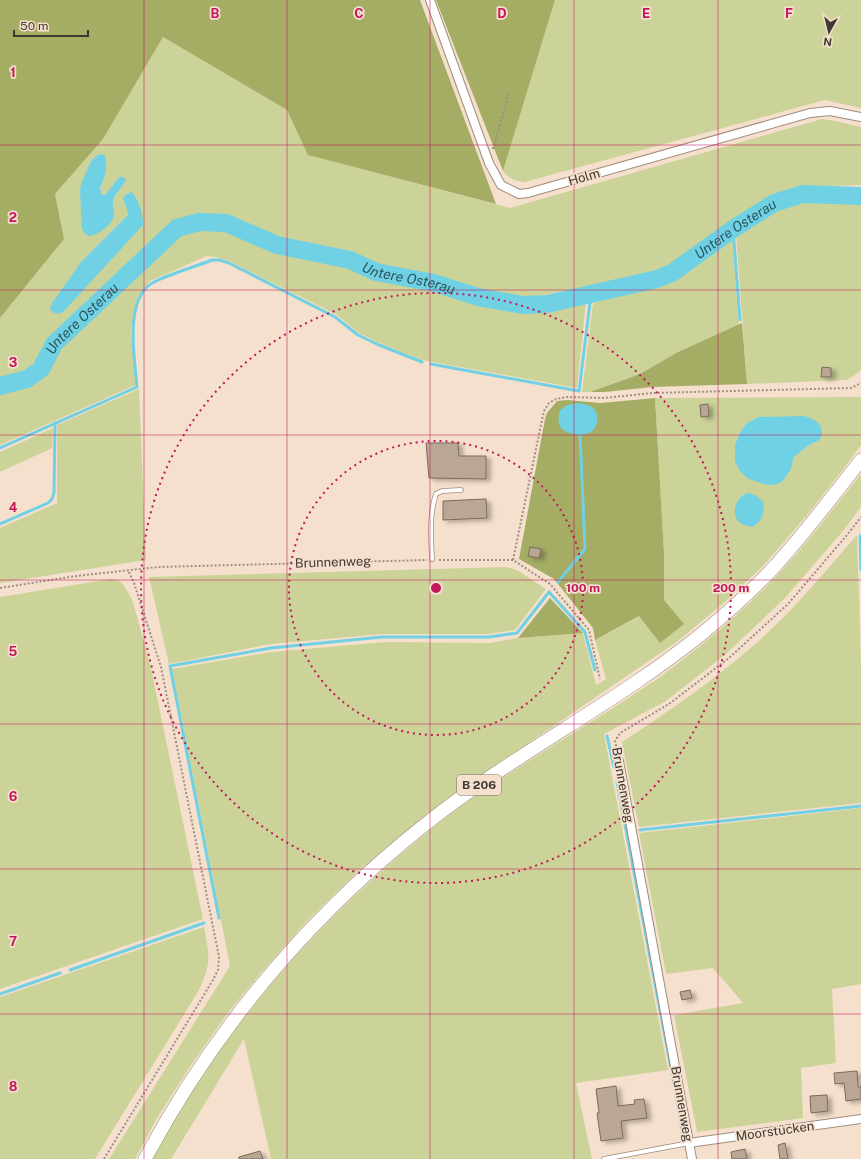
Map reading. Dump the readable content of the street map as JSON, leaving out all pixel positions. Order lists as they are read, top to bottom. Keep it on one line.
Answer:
{"streets":{"main road":["B 206"],"street":["Holm","Brunnenweg","Moorstücken"]},"crossings":[["Brunnenweg","Moorstücken"]],"water":["Untere Osterau"],"scale_bar":"50 m","north":"bottom","grid":{"columns":["B","C","D","E","F"],"rows":["1","2","3","4","5","6","7","8"]},"rings":["100 m","200 m"]}
